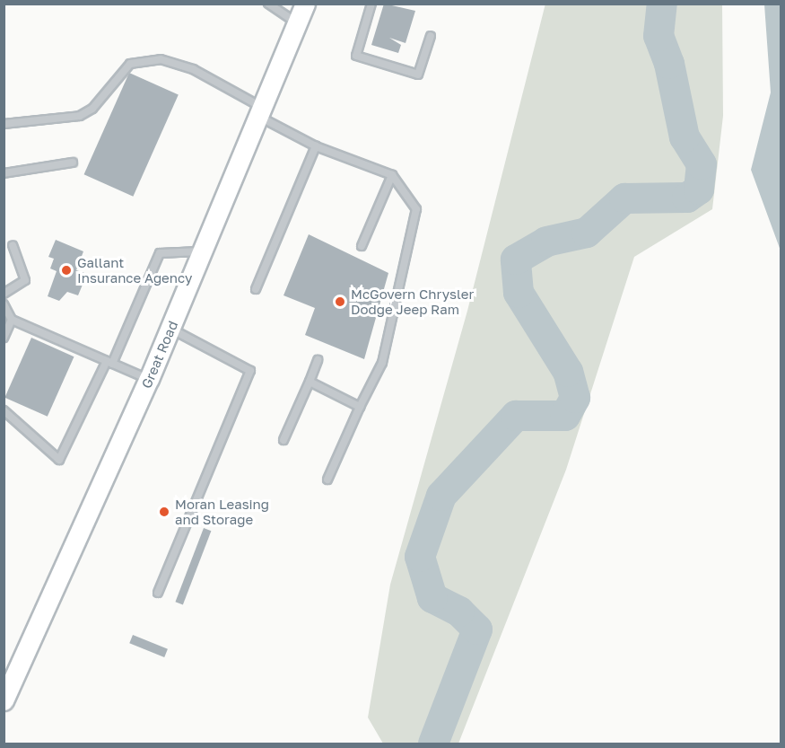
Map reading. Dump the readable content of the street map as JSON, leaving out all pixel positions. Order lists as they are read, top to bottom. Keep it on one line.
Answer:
{"streets":{"main road":["Great Road"]},"places":["Gallant Insurance Agency","McGovern Chrysler Dodge Jeep Ram","Moran Leasing and Storage"]}
